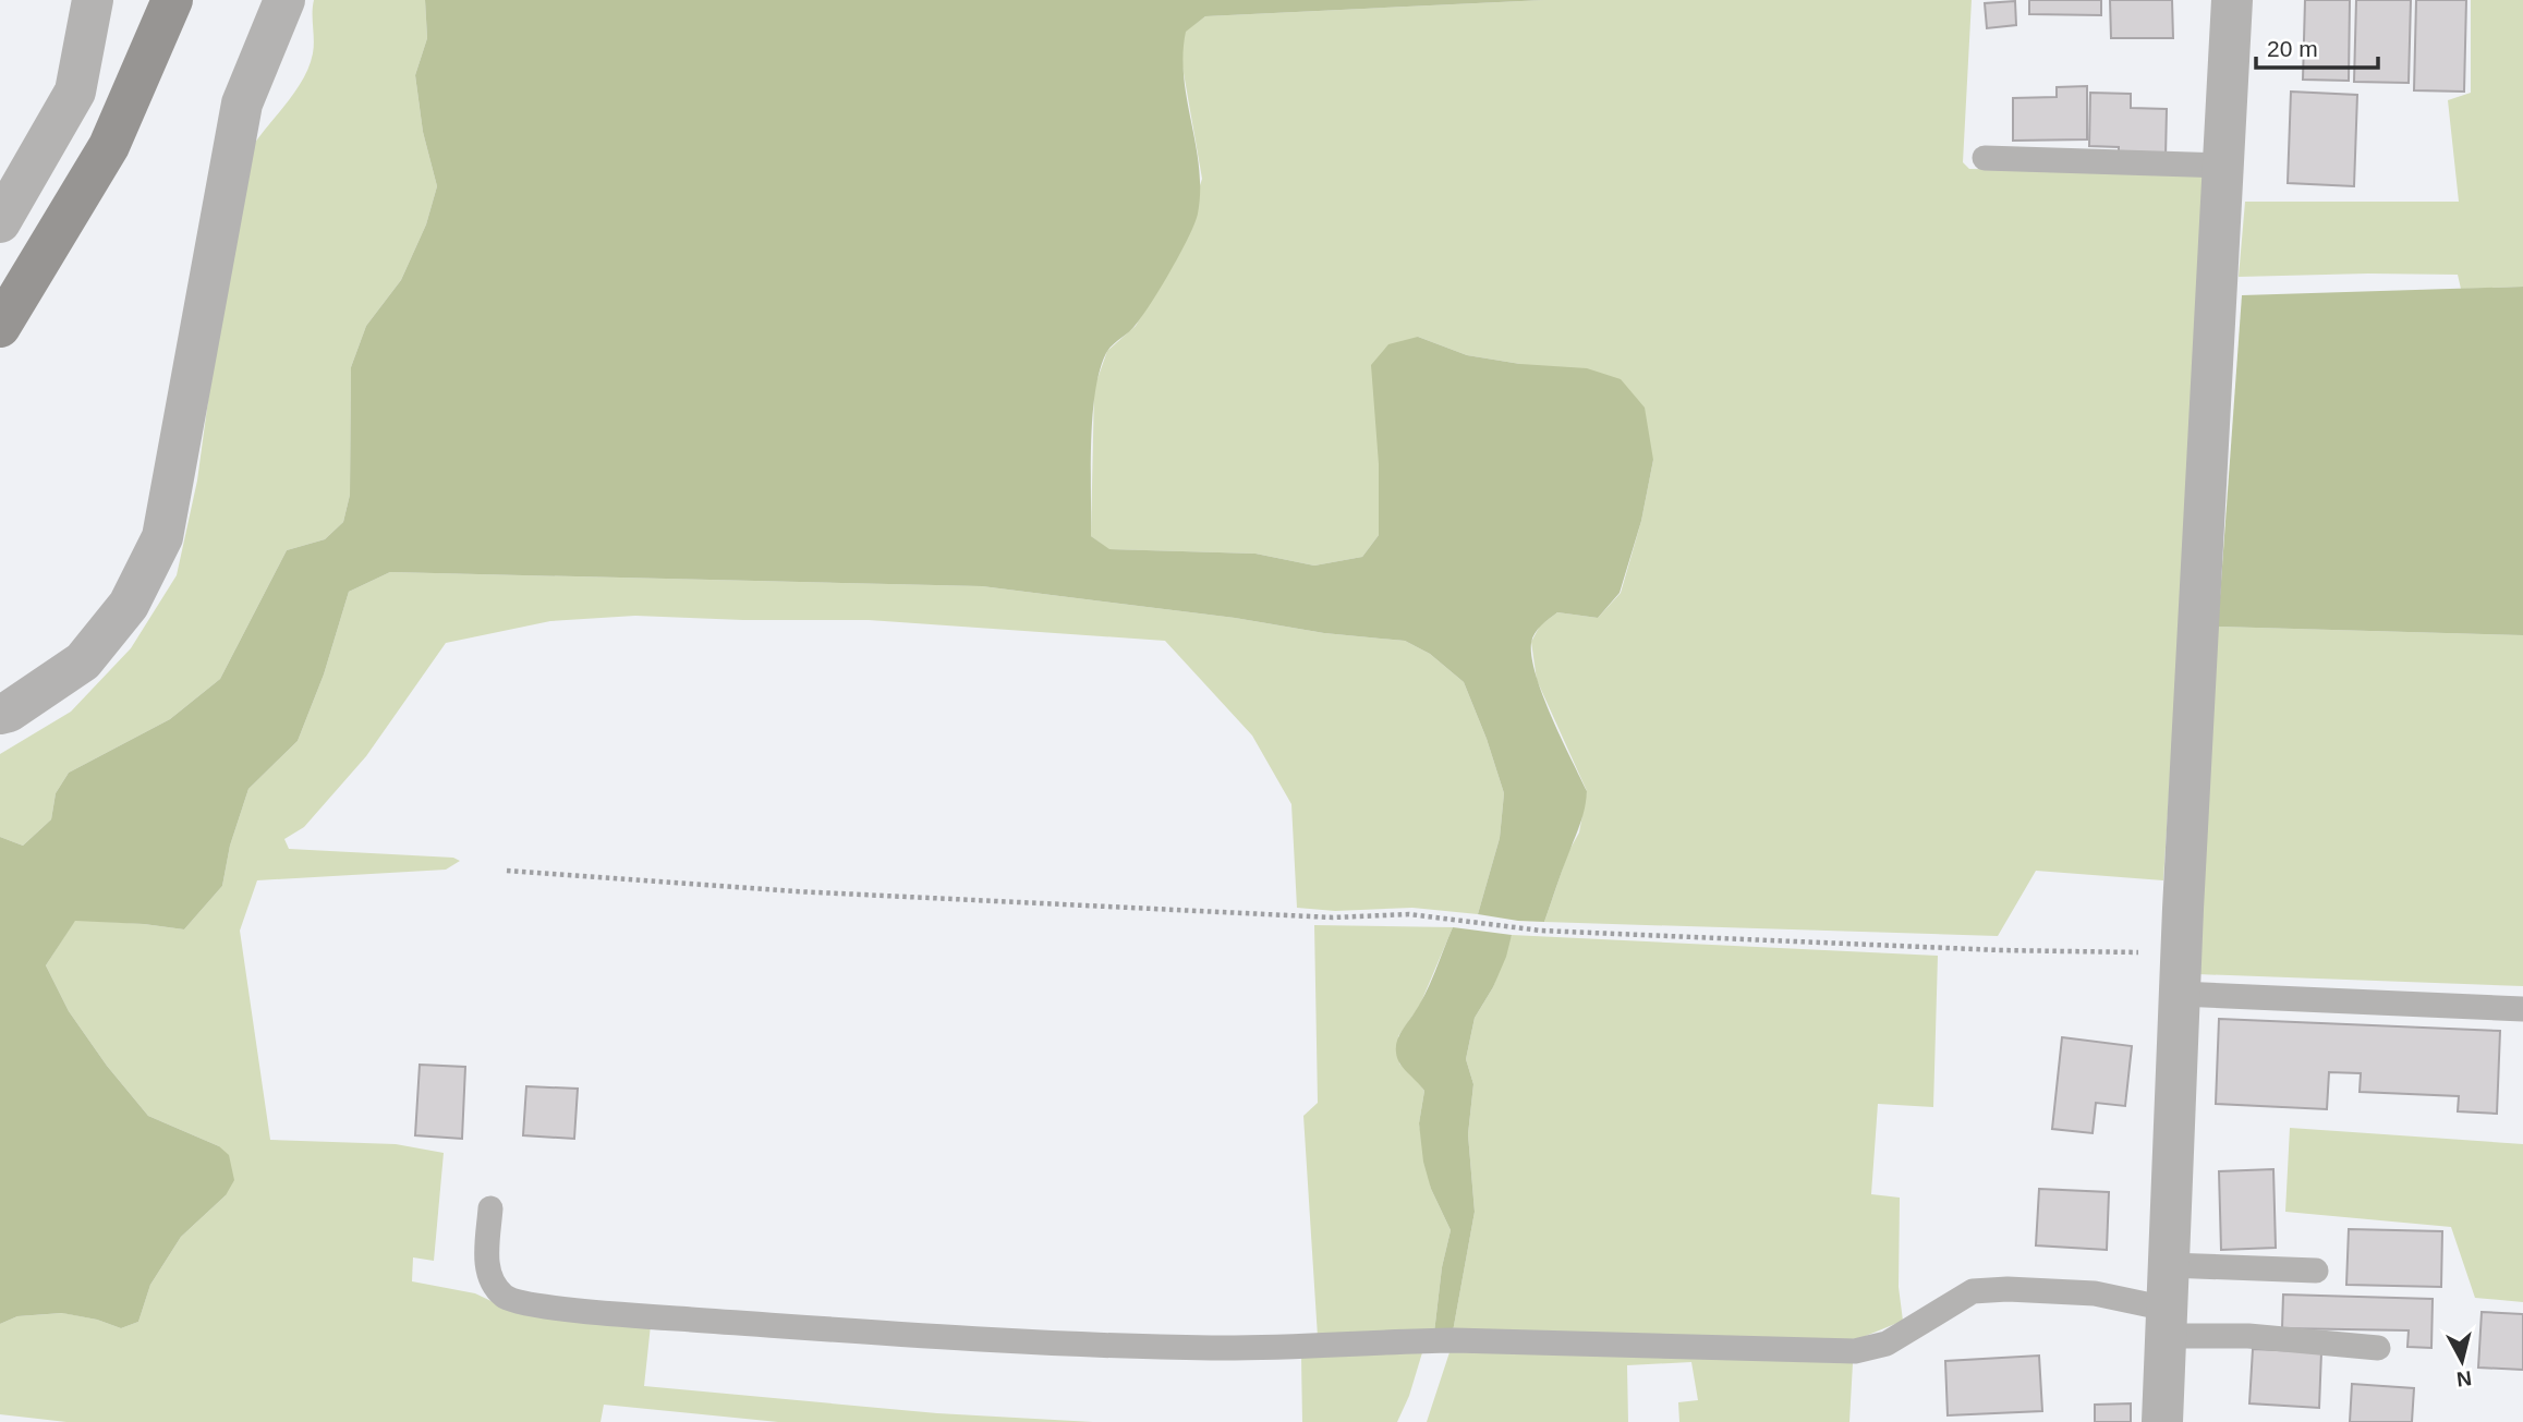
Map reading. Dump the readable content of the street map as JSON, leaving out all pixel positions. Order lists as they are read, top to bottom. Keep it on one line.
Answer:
{"scale_bar":"20 m","north":"bottom"}
